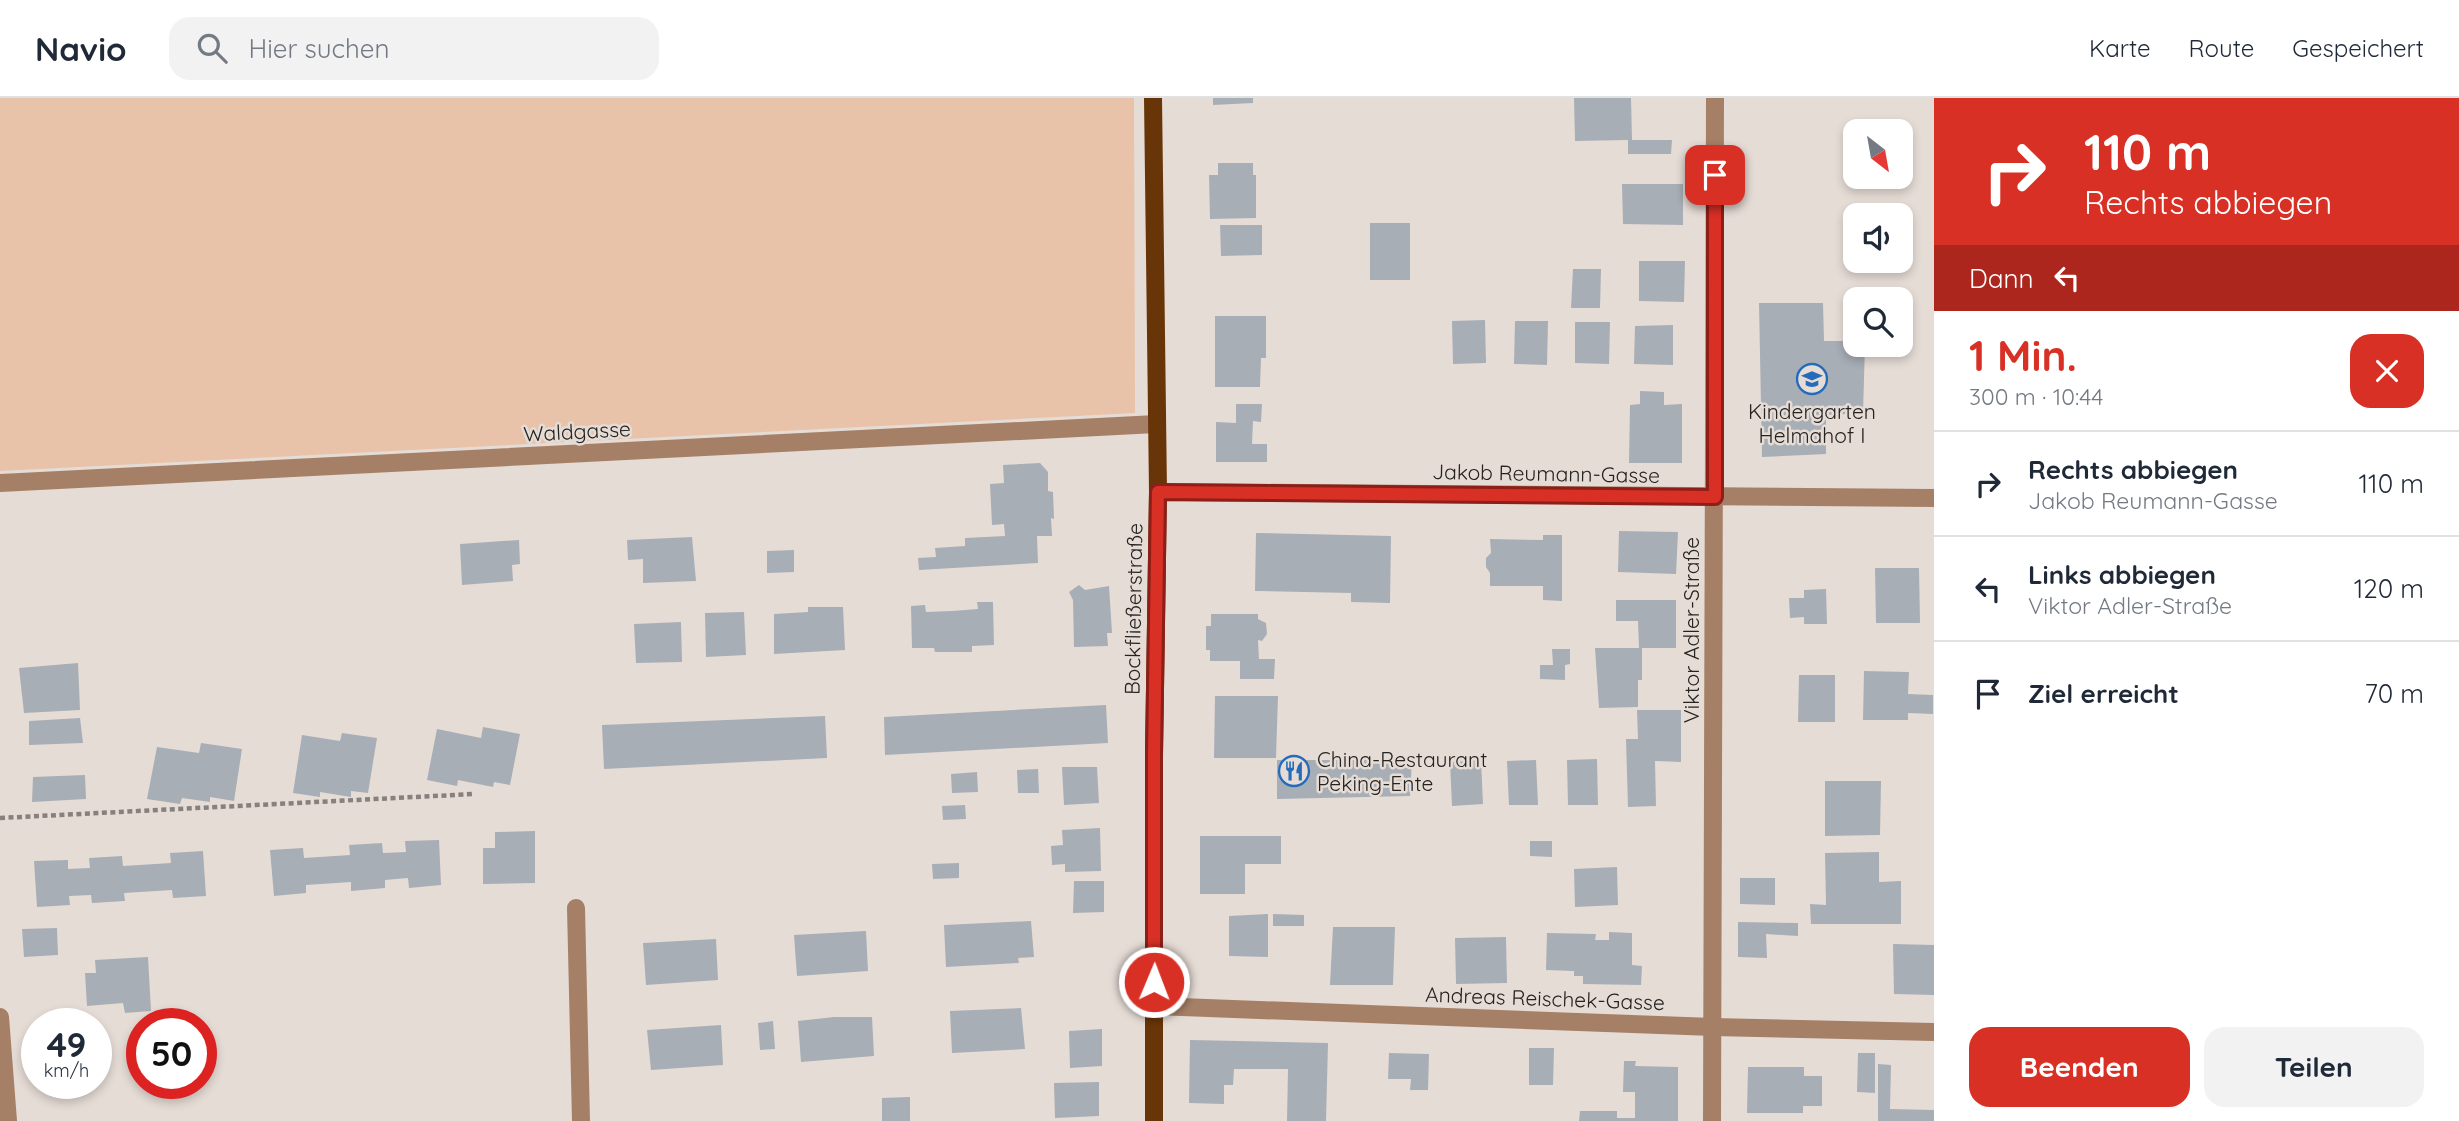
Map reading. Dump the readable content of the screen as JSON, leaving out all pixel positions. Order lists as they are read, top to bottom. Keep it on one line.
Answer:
{"streets":{"main road":["Bockfließerstraße"],"street":["Waldgasse","Jakob Reumann-Gasse","Viktor Adler-Straße","Andreas Reischek-Gasse"]},"crossings":[["Waldgasse","Bockfließerstraße"],["Jakob Reumann-Gasse","Bockfließerstraße"],["Jakob Reumann-Gasse","Viktor Adler-Straße"],["Bockfließerstraße","Andreas Reischek-Gasse"],["Viktor Adler-Straße","Andreas Reischek-Gasse"]],"places":{"school or university":["Kindergarten Helmahof I"],"restaurant":["China-Restaurant Peking-Ente"]},"north":"bottom right","page":{"header":"Navio","search":"Hier suchen","nav":["Karte","Route","Gespeichert"],"turn":["110 m","Rechts abbiegen"],"then":"Dann","heading":["1 Min.","300 m · 10:44"],"list":[{"name":"Rechts abbiegen","note":"Jakob Reumann-Gasse","value":"110 m"},{"name":"Links abbiegen","note":"Viktor Adler-Straße","value":"120 m"},{"name":"Ziel erreicht","value":"70 m"}],"speed":"49 km/h","limit":"50","buttons":["Beenden","Teilen"]}}
